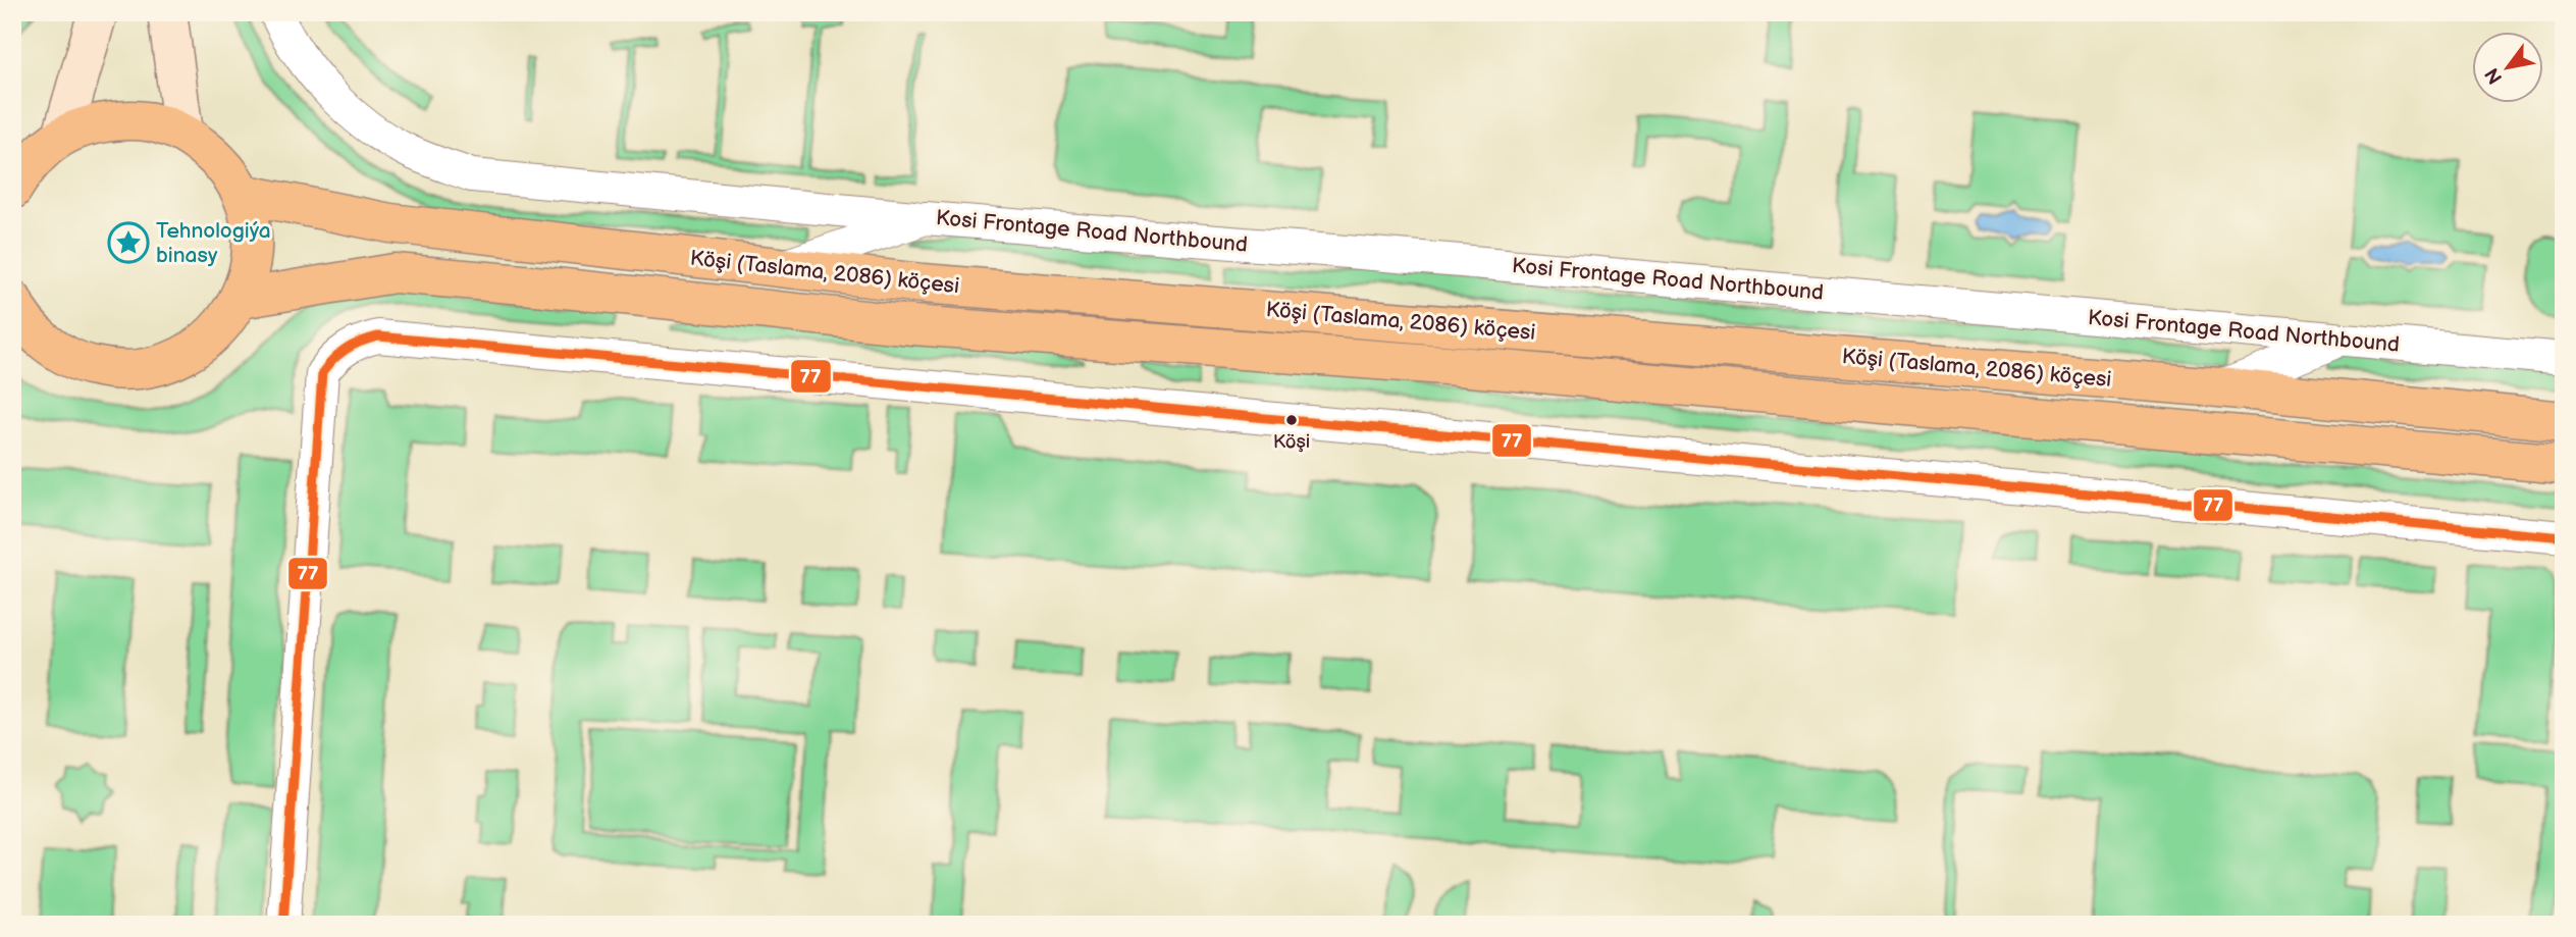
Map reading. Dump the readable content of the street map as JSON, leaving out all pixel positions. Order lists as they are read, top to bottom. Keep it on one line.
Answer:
{"streets":{"main road":["Köşi (Taslama, 2086) köçesi"],"street":["Kosi Frontage Road Northbound"]},"crossings":[["Kosi Frontage Road Northbound","Köşi (Taslama, 2086) köçesi"]],"places":{"place":["Tehnologiýa binasy"],"other":["Köşi"]},"lines":["transit line 77"],"north":"bottom left"}
